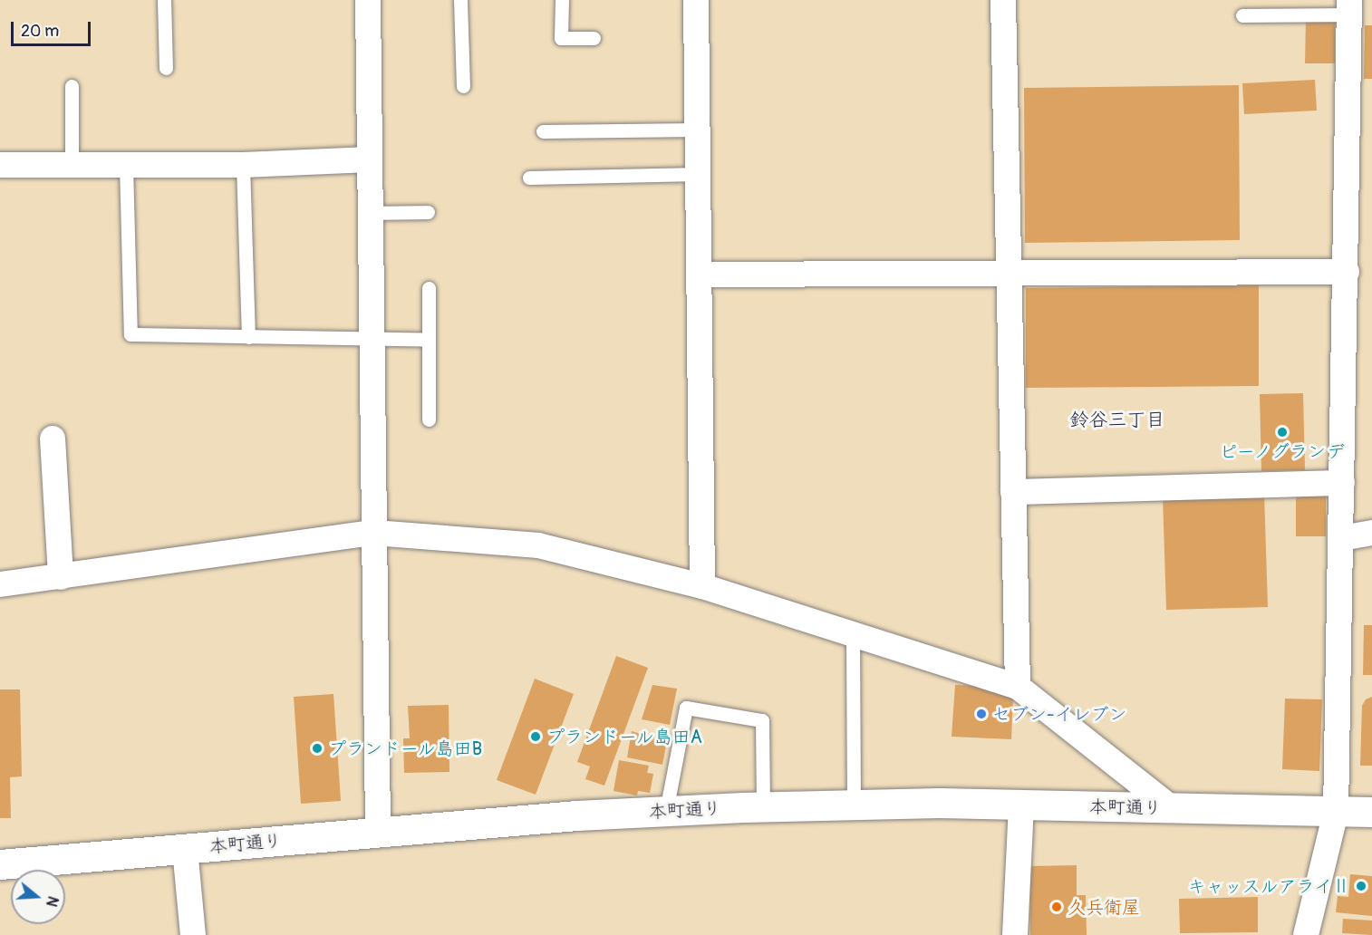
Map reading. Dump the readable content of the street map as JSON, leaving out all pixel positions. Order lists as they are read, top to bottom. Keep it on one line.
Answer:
{"streets":{"main road":["本町通り"]},"districts":["鈴谷三丁目"],"places":["ピーノグランデ","セブン-イレブン","プランドール島田A","プランドール島田B","キャッスルアライⅡ","久兵衛屋"],"scale_bar":"20 m","north":"right"}
